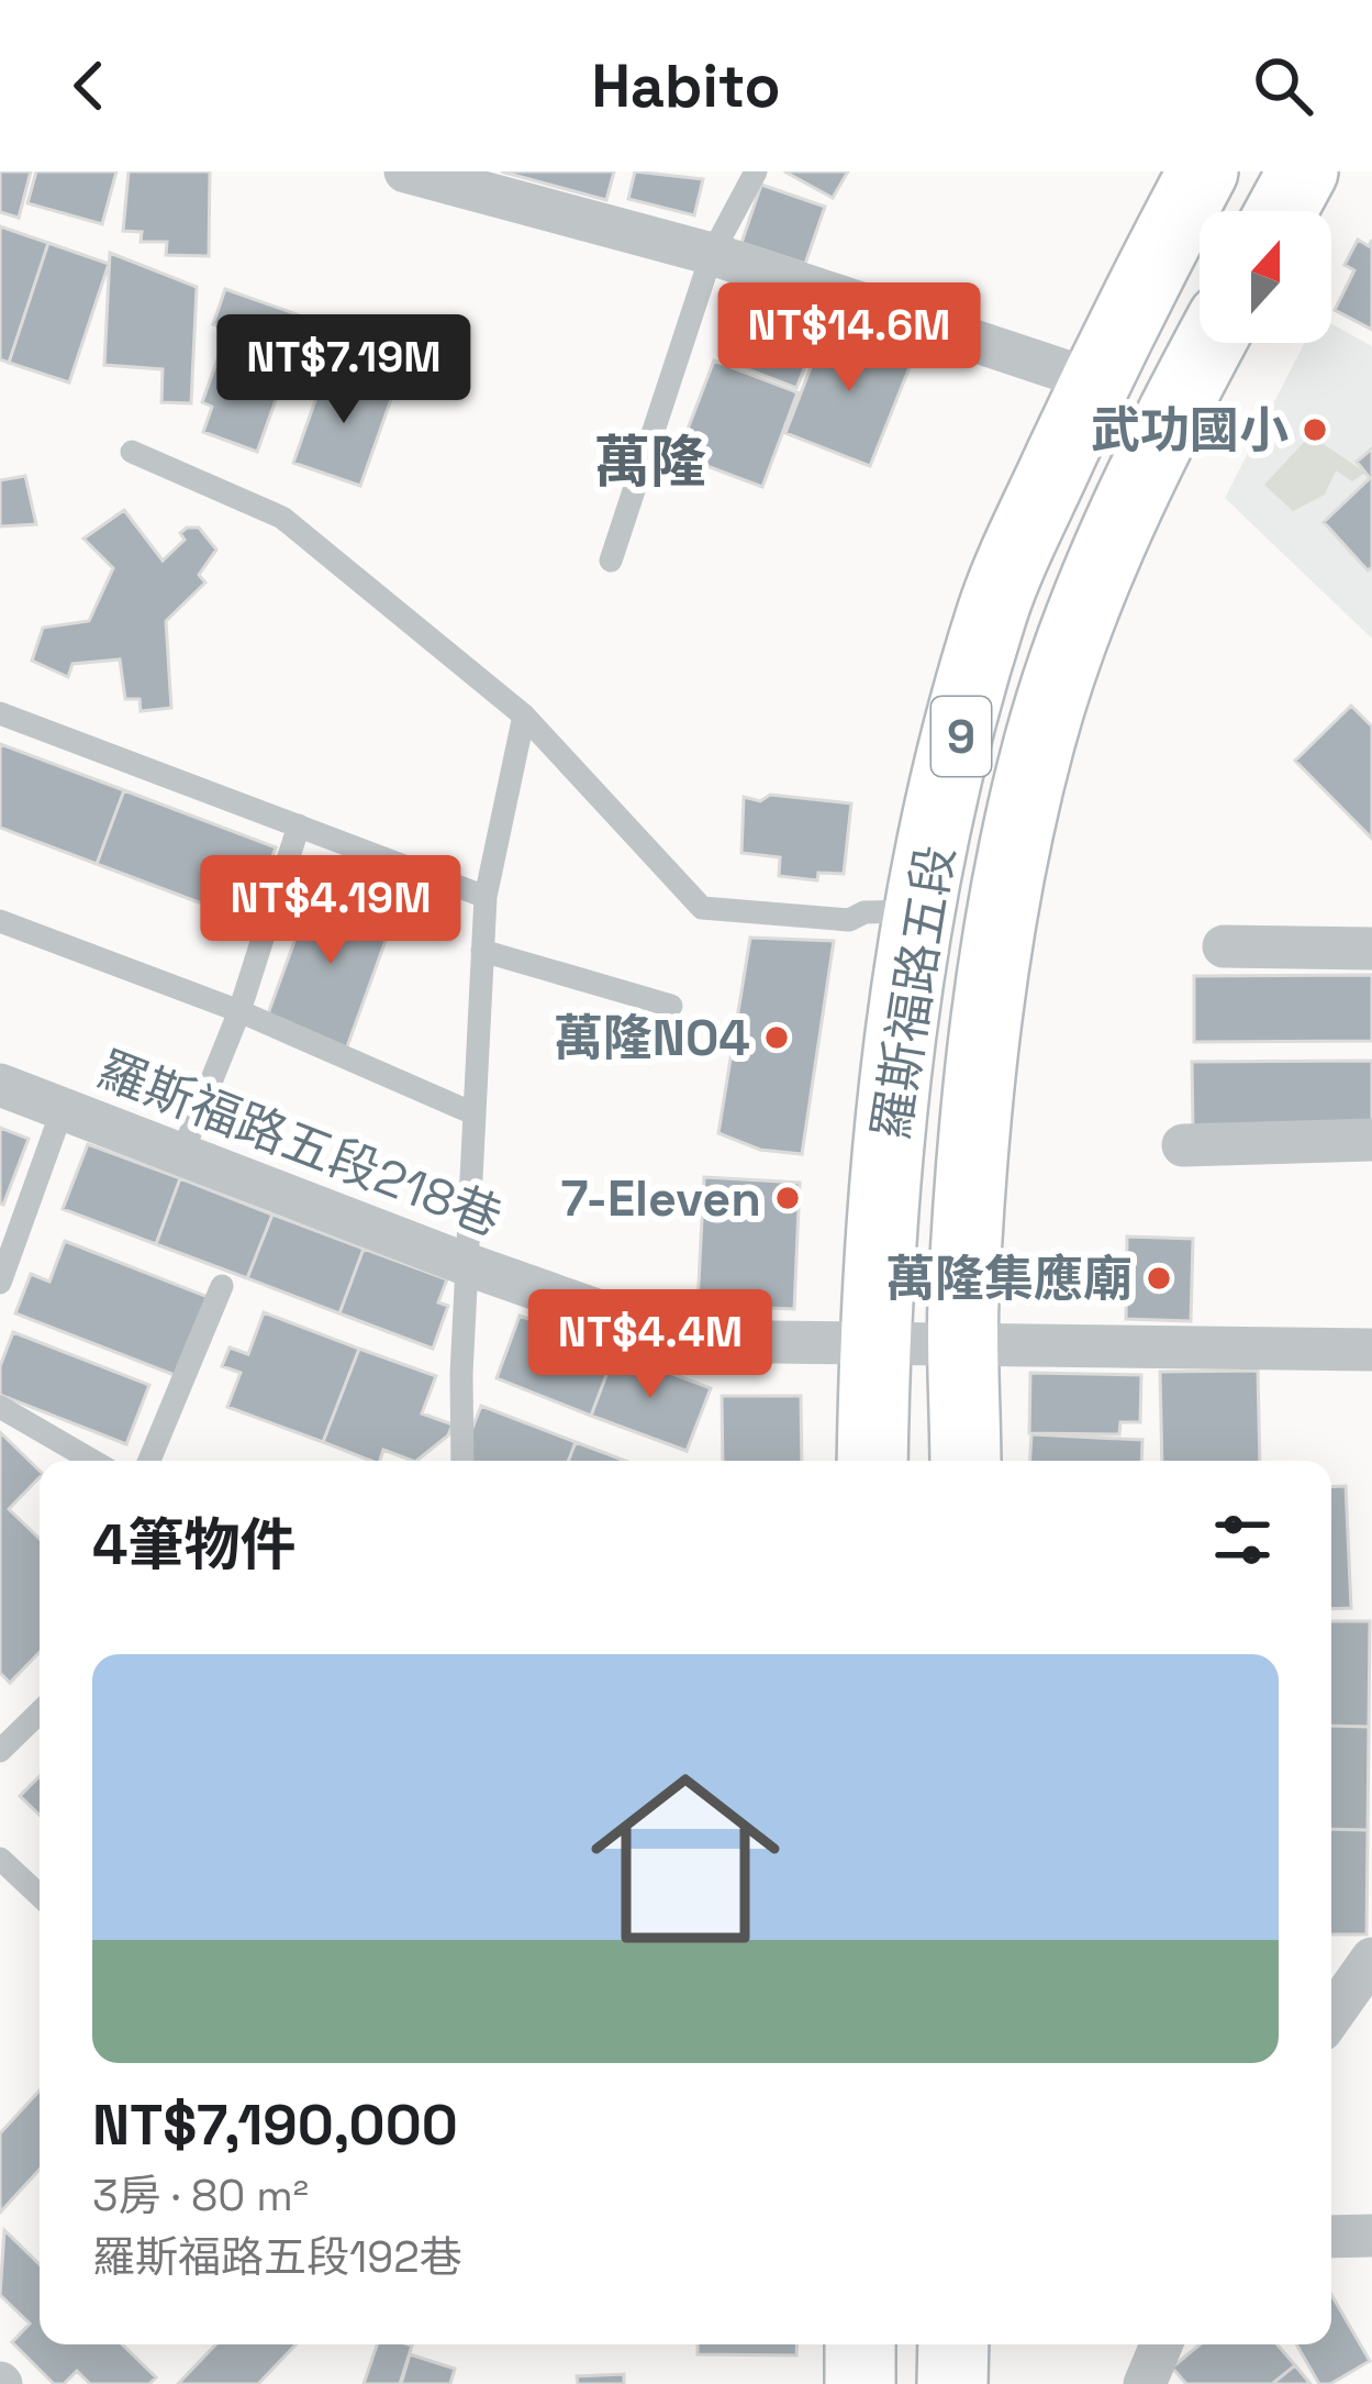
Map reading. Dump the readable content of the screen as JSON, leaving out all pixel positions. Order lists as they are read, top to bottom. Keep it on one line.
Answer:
{"streets":{"main road":["9","羅斯福路五段"],"street":["羅斯福路五段218巷"]},"crossings":[["羅斯福路五段","羅斯福路五段218巷"]],"districts":["萬隆"],"places":["武功國小","萬隆NO4","7-Eleven","萬隆集應廟"],"north":"top","page":{"header":"Habito","price":["NT$14.6M","NT$7.19M","NT$4.19M","NT$4.4M"],"heading":"4筆物件","list":[{"name":"NT$7,190,000","note":"3房 · 80 m² · 羅斯福路五段192巷"}]}}
